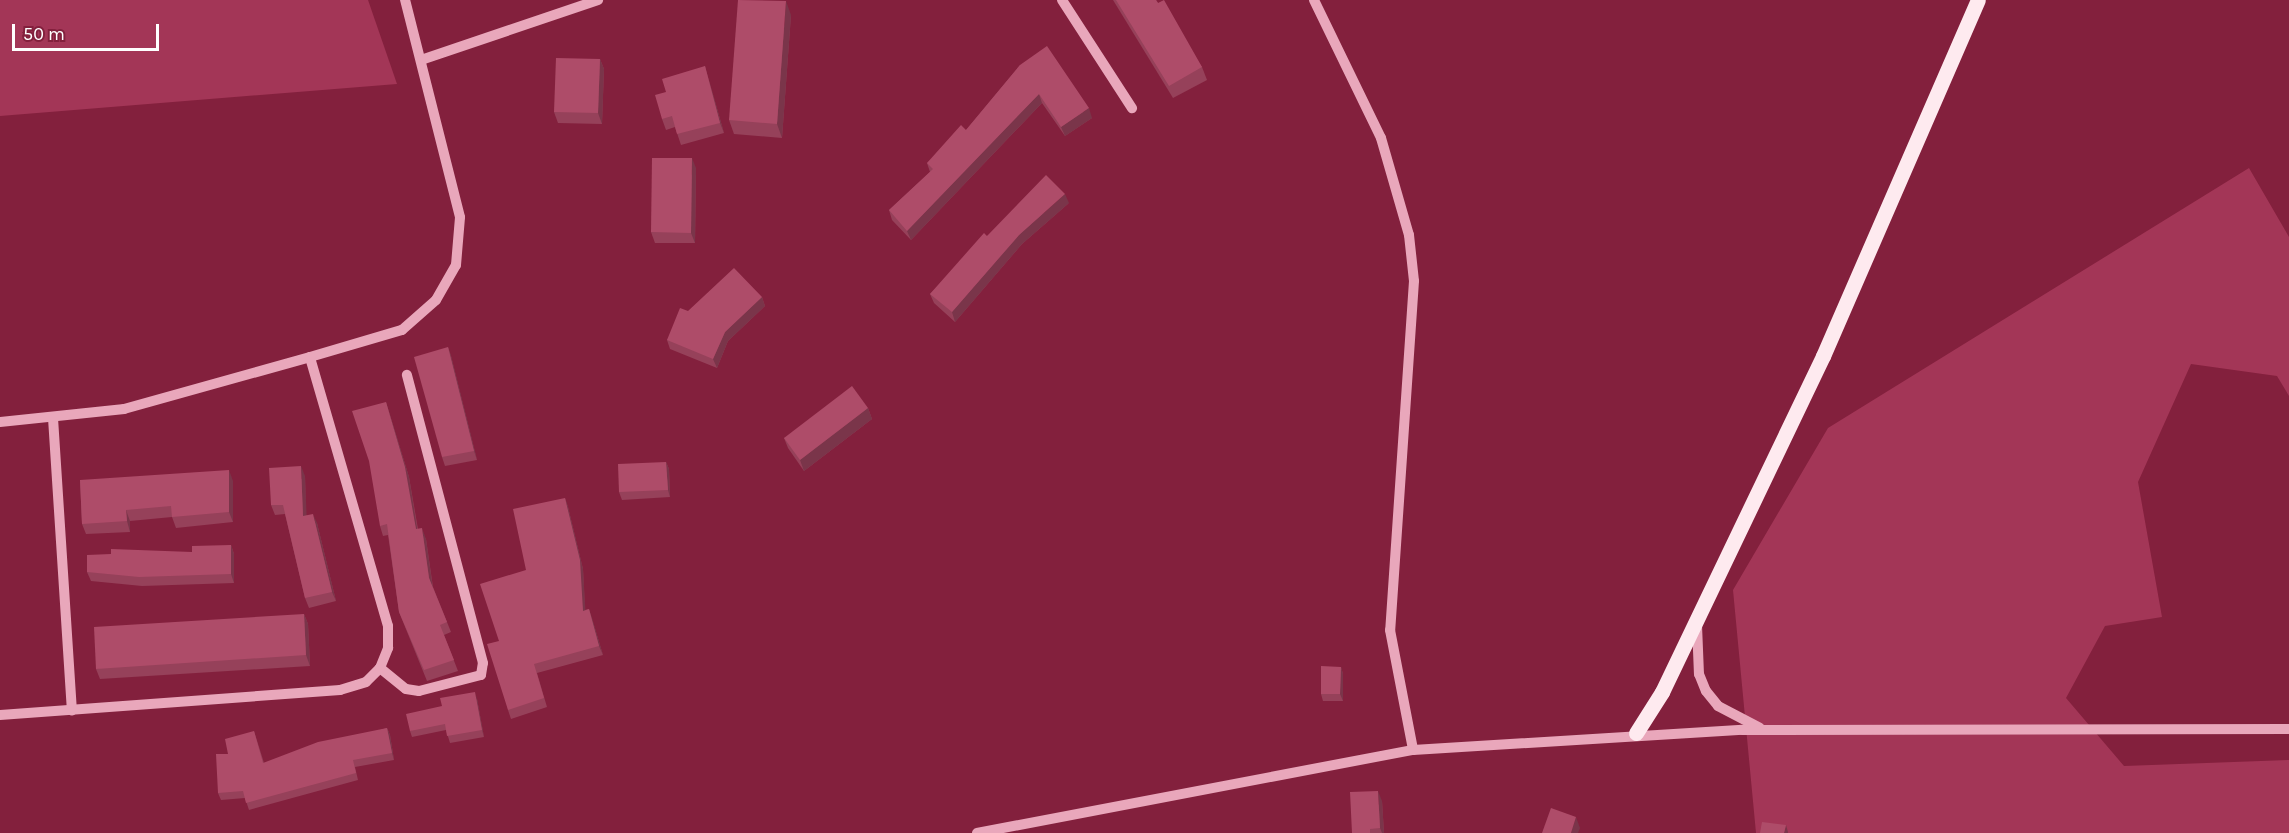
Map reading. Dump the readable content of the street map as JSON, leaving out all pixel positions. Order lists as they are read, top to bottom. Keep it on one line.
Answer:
{"scale_bar":"50 m"}
